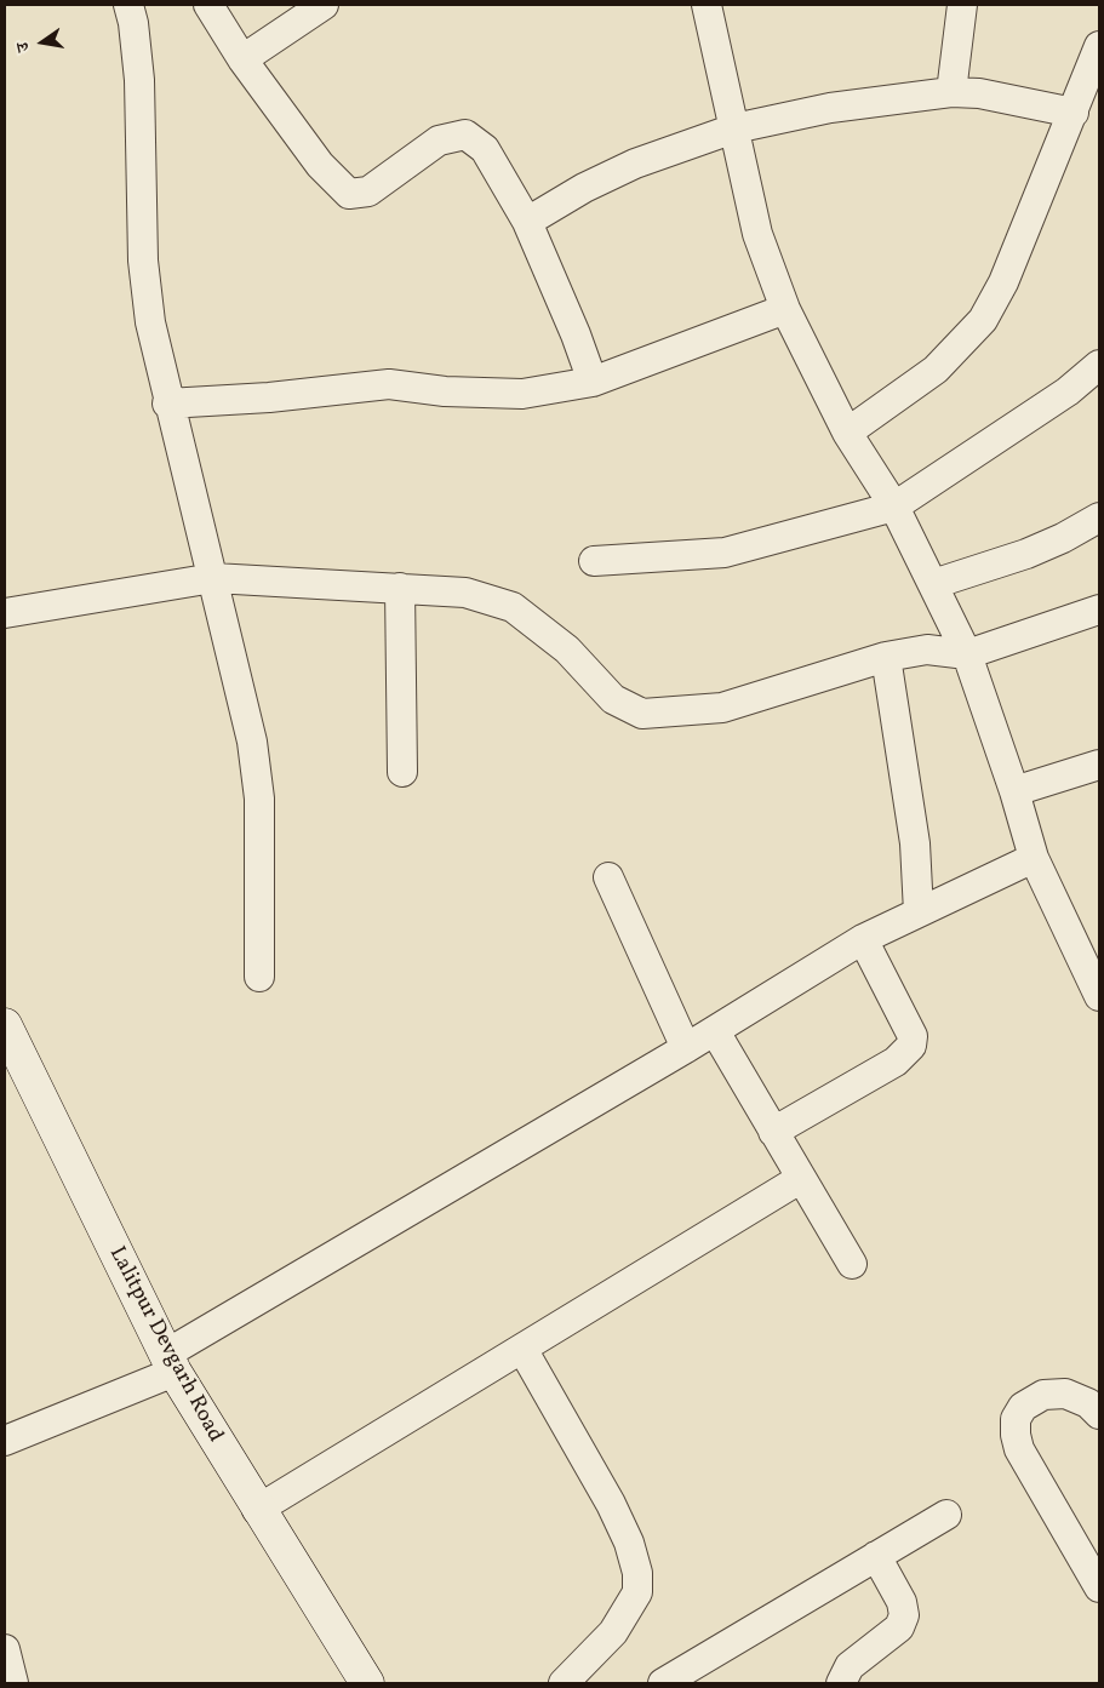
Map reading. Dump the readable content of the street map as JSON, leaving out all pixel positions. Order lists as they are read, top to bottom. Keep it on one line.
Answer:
{"streets":{"main road":["Lalitpur Devgarh Road"]},"north":"left"}
